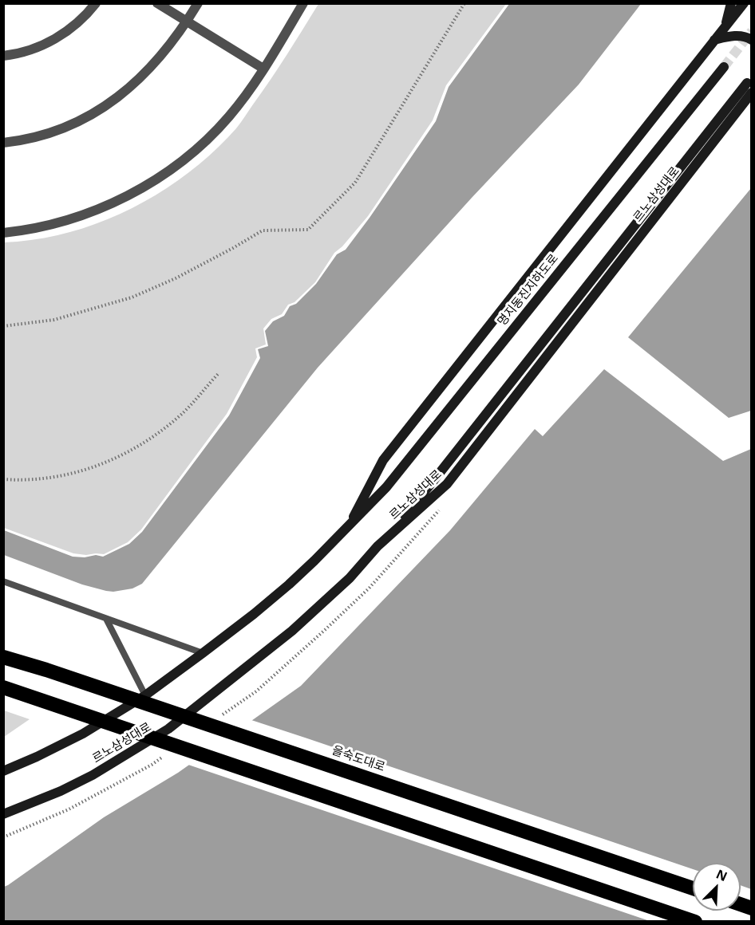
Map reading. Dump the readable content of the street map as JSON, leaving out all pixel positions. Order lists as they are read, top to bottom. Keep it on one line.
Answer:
{"streets":{"highway":["을숙도대로"],"main road":["르노삼성대로","명지동진지하도로"]},"north":"top right"}
